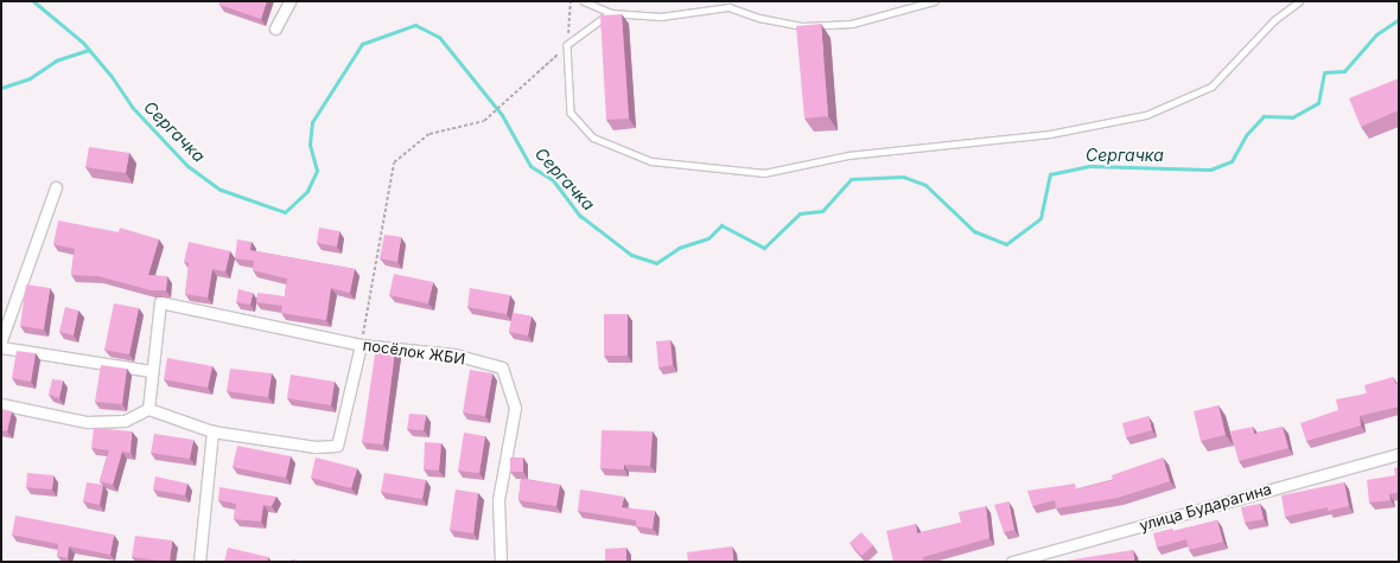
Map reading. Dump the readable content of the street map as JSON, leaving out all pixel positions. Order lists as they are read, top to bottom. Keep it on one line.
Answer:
{"streets":{"street":["посёлок ЖБИ","улица Бударагина"]},"water":["Сергачка"]}
